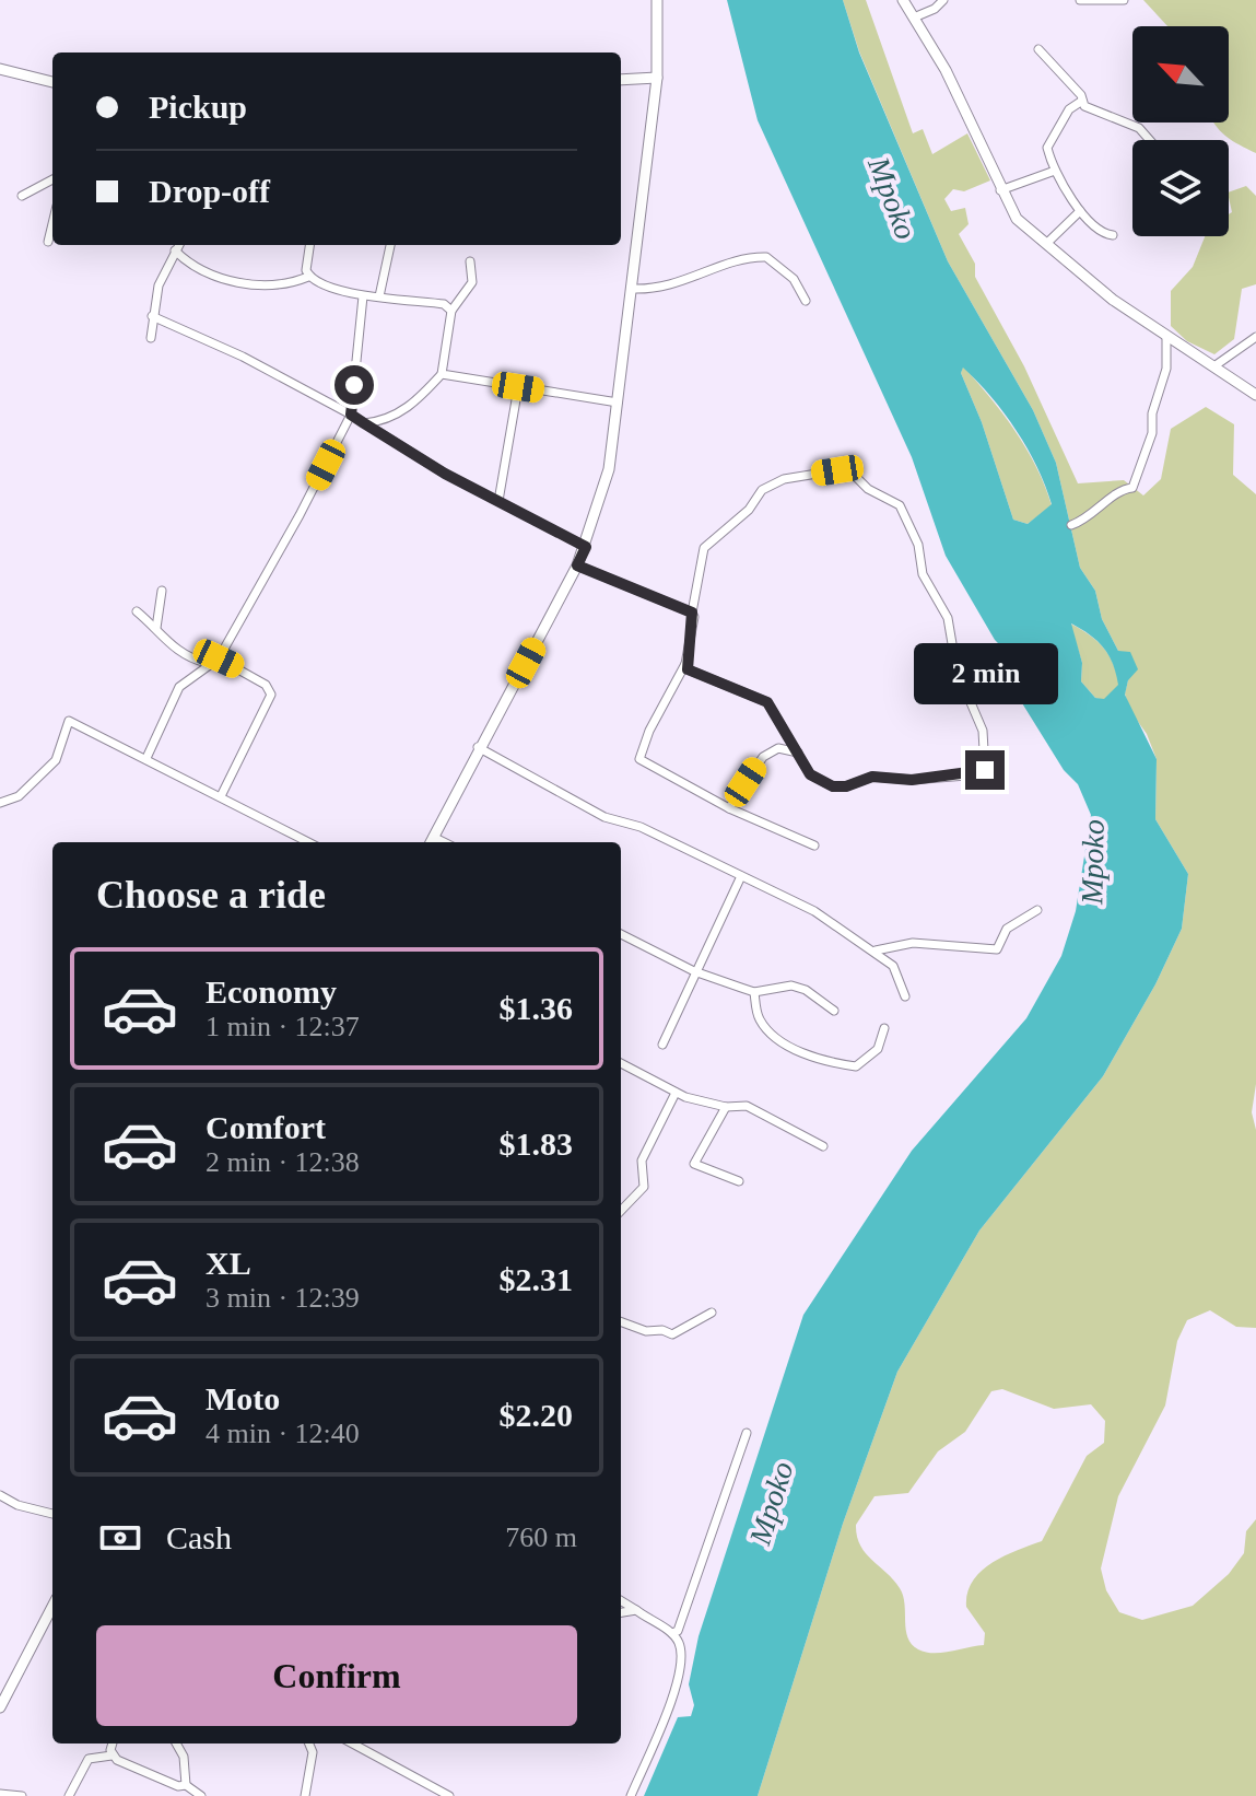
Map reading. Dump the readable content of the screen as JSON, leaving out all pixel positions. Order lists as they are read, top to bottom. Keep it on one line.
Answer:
{"water":["Mpoko"],"north":"top left","page":{"banner":["Pickup","Drop-off"],"bubble":"2 min","heading":"Choose a ride","list":[{"name":"Economy","note":"1 min · 12:37","value":"$1.36"},{"name":"Comfort","note":"2 min · 12:38","value":"$1.83"},{"name":"XL","note":"3 min · 12:39","value":"$2.31"},{"name":"Moto","note":"4 min · 12:40","value":"$2.20"}],"pay":["Cash","760 m"],"buttons":"Confirm"}}
